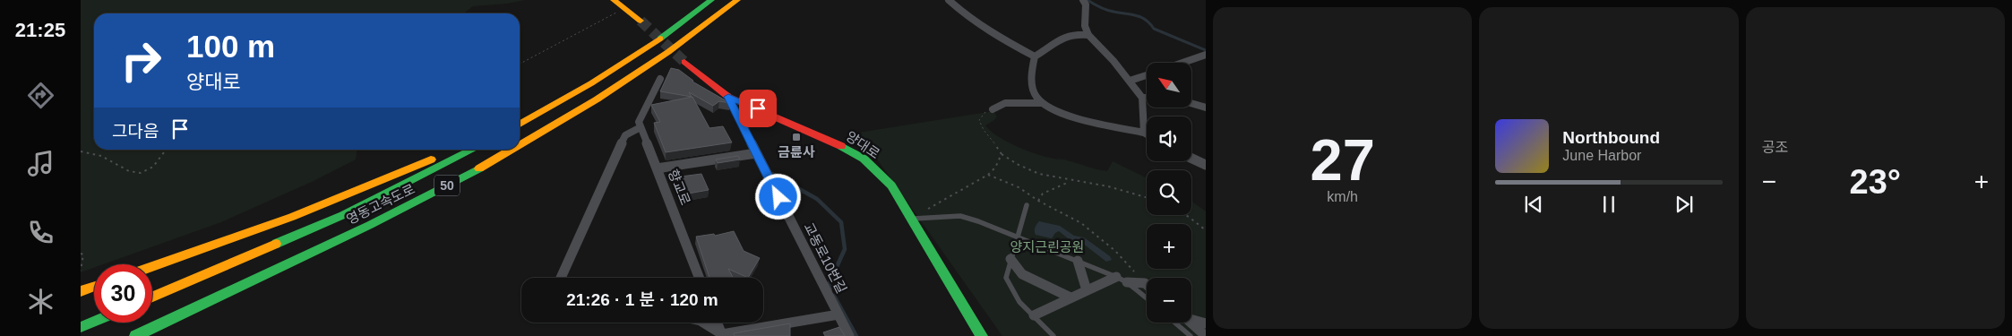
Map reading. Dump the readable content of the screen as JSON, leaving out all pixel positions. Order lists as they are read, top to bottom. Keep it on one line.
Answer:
{"streets":{"main road":["양대로","50","영동고속도로"],"street":["향교로","교동로10번길"]},"crossings":[["양대로","교동로10번길"],["향교로","교동로10번길"]],"parks":["양지근린공원"],"places":{"transit":["금륜사"]},"north":"top left","page":{"tabs":"21:25","tile":[["27","km/h"],"공조"],"turn":["100 m","양대로"],"map_buttons":["+","−"],"then":"그다음","song":["Northbound","June Harbor"],"heat":["−","23°","+"],"limit":"30","trip":"21:26 · 1 분 · 120 m"}}
